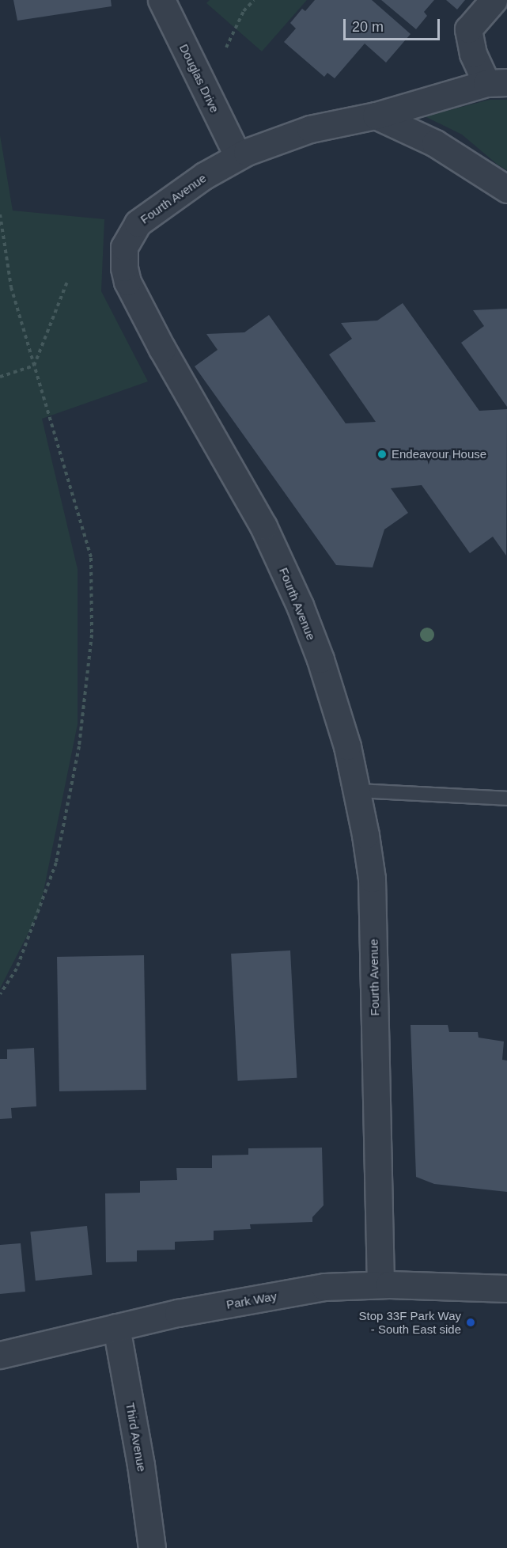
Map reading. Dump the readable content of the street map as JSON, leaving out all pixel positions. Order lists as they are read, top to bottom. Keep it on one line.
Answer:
{"streets":{"street":["Douglas Drive","Fourth Avenue","Park Way","Third Avenue"]},"crossings":[["Douglas Drive","Fourth Avenue"],["Fourth Avenue","Park Way"],["Park Way","Third Avenue"]],"places":["Endeavour House","Stop 33F Park Way - South East side"],"scale_bar":"20 m"}
